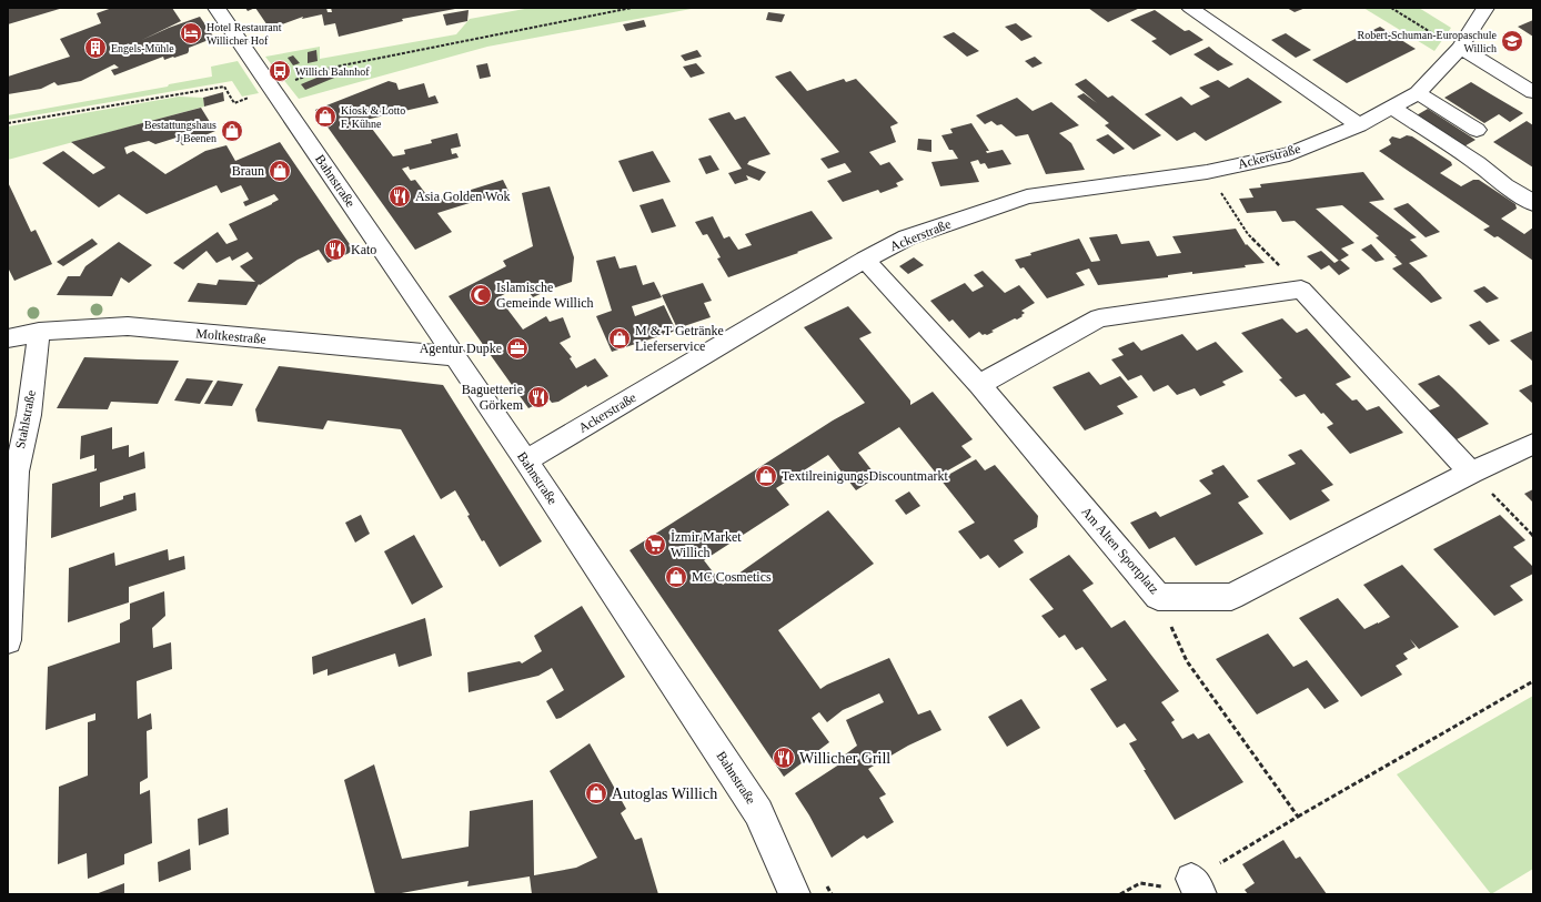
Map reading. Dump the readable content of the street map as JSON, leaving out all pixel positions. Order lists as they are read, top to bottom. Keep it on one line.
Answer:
{"streets":{"street":["Ackerstraße","Bahnstraße","Moltkestraße","Stahlstraße","Am Alten Sportplatz"]},"crossings":[["Ackerstraße","Bahnstraße"],["Ackerstraße","Am Alten Sportplatz"],["Bahnstraße","Moltkestraße"],["Moltkestraße","Stahlstraße"]],"places":{"hotel":["Hotel Restaurant Willicher Hof"],"school or university":["Robert-Schuman-Europaschule Willich"],"building":["Engels-Mühle"],"bus stop":["Willich Bahnhof"],"shop":["Kiosk & Lotto F. Kühne","Bestattungshaus J Beenen","Braun","M & T Getränke Lieferservice","TextilreinigungsDiscountmarkt","MC Cosmetics","Autoglas Willich"],"restaurant":["Asia Golden Wok","Kato","Baguetterie Görkem","Willicher Grill"],"mosque":["Islamische Gemeinde Willich"],"office":["Agentur Dupke"],"supermarket":["İzmir Market Willich"]}}
